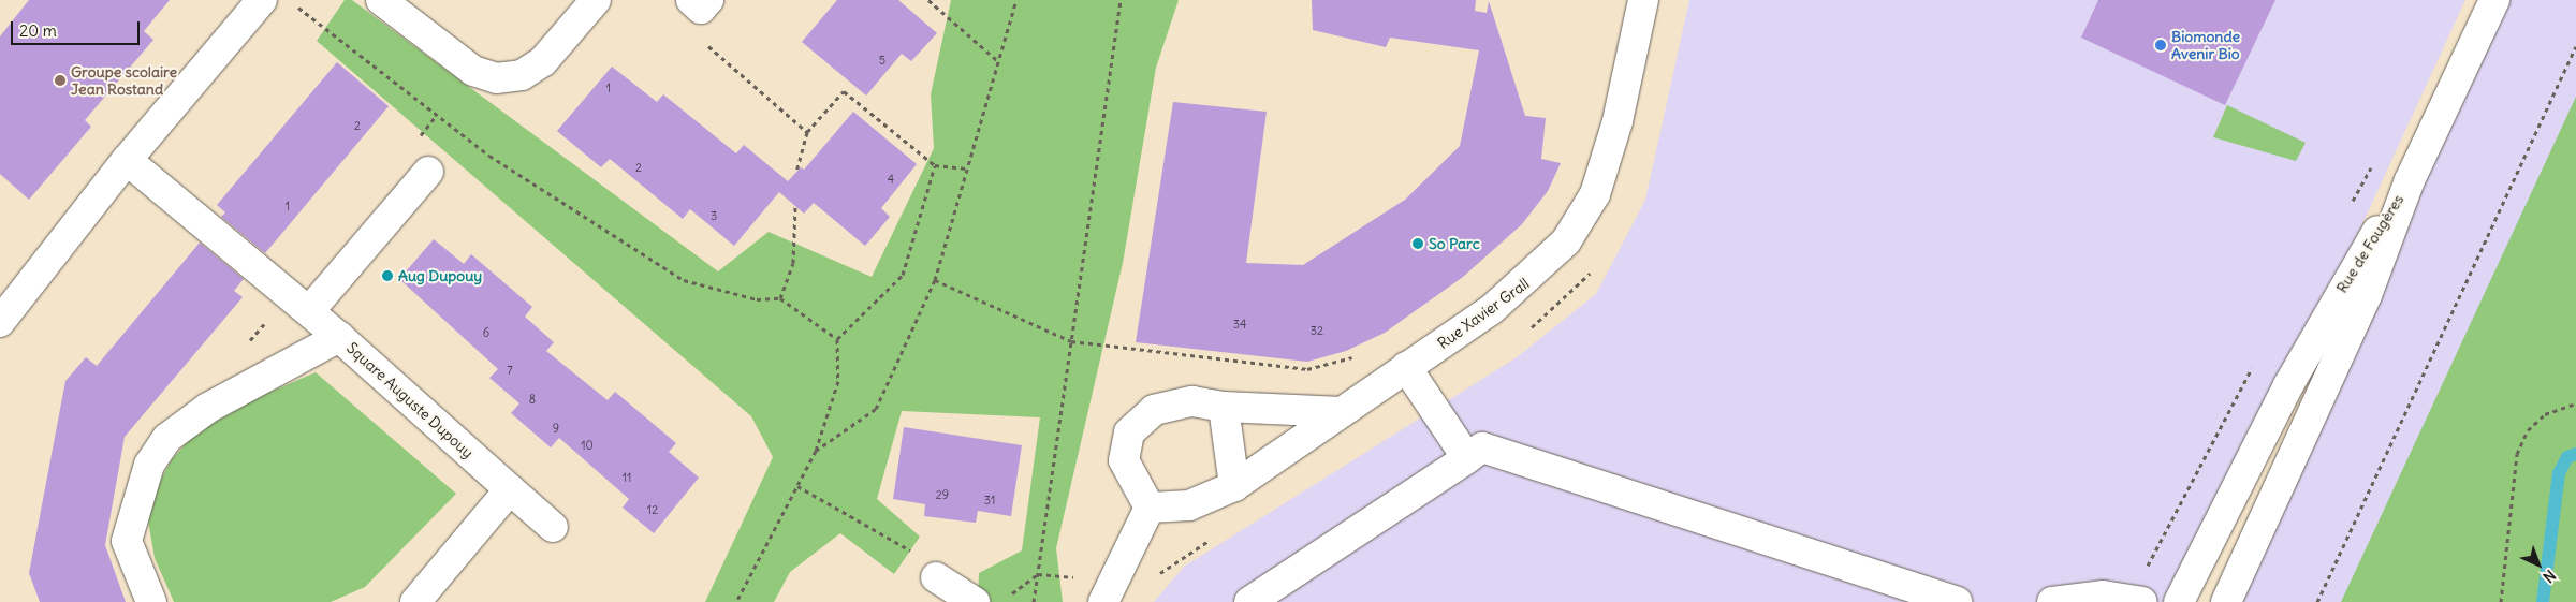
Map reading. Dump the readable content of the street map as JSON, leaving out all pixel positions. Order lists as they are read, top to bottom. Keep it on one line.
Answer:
{"streets":{"street":["Rue de Fougères","Rue Xavier Grall","Square Auguste Dupouy"]},"places":["Biomonde Avenir Bio","Groupe scolaire Jean Rostand","So Parc","Aug Dupouy"],"house_numbers":["5","1","2","2","4","1","3","34","32","6","7","8","9","10","11","29","31","12"],"scale_bar":"20 m","north":"bottom right"}
